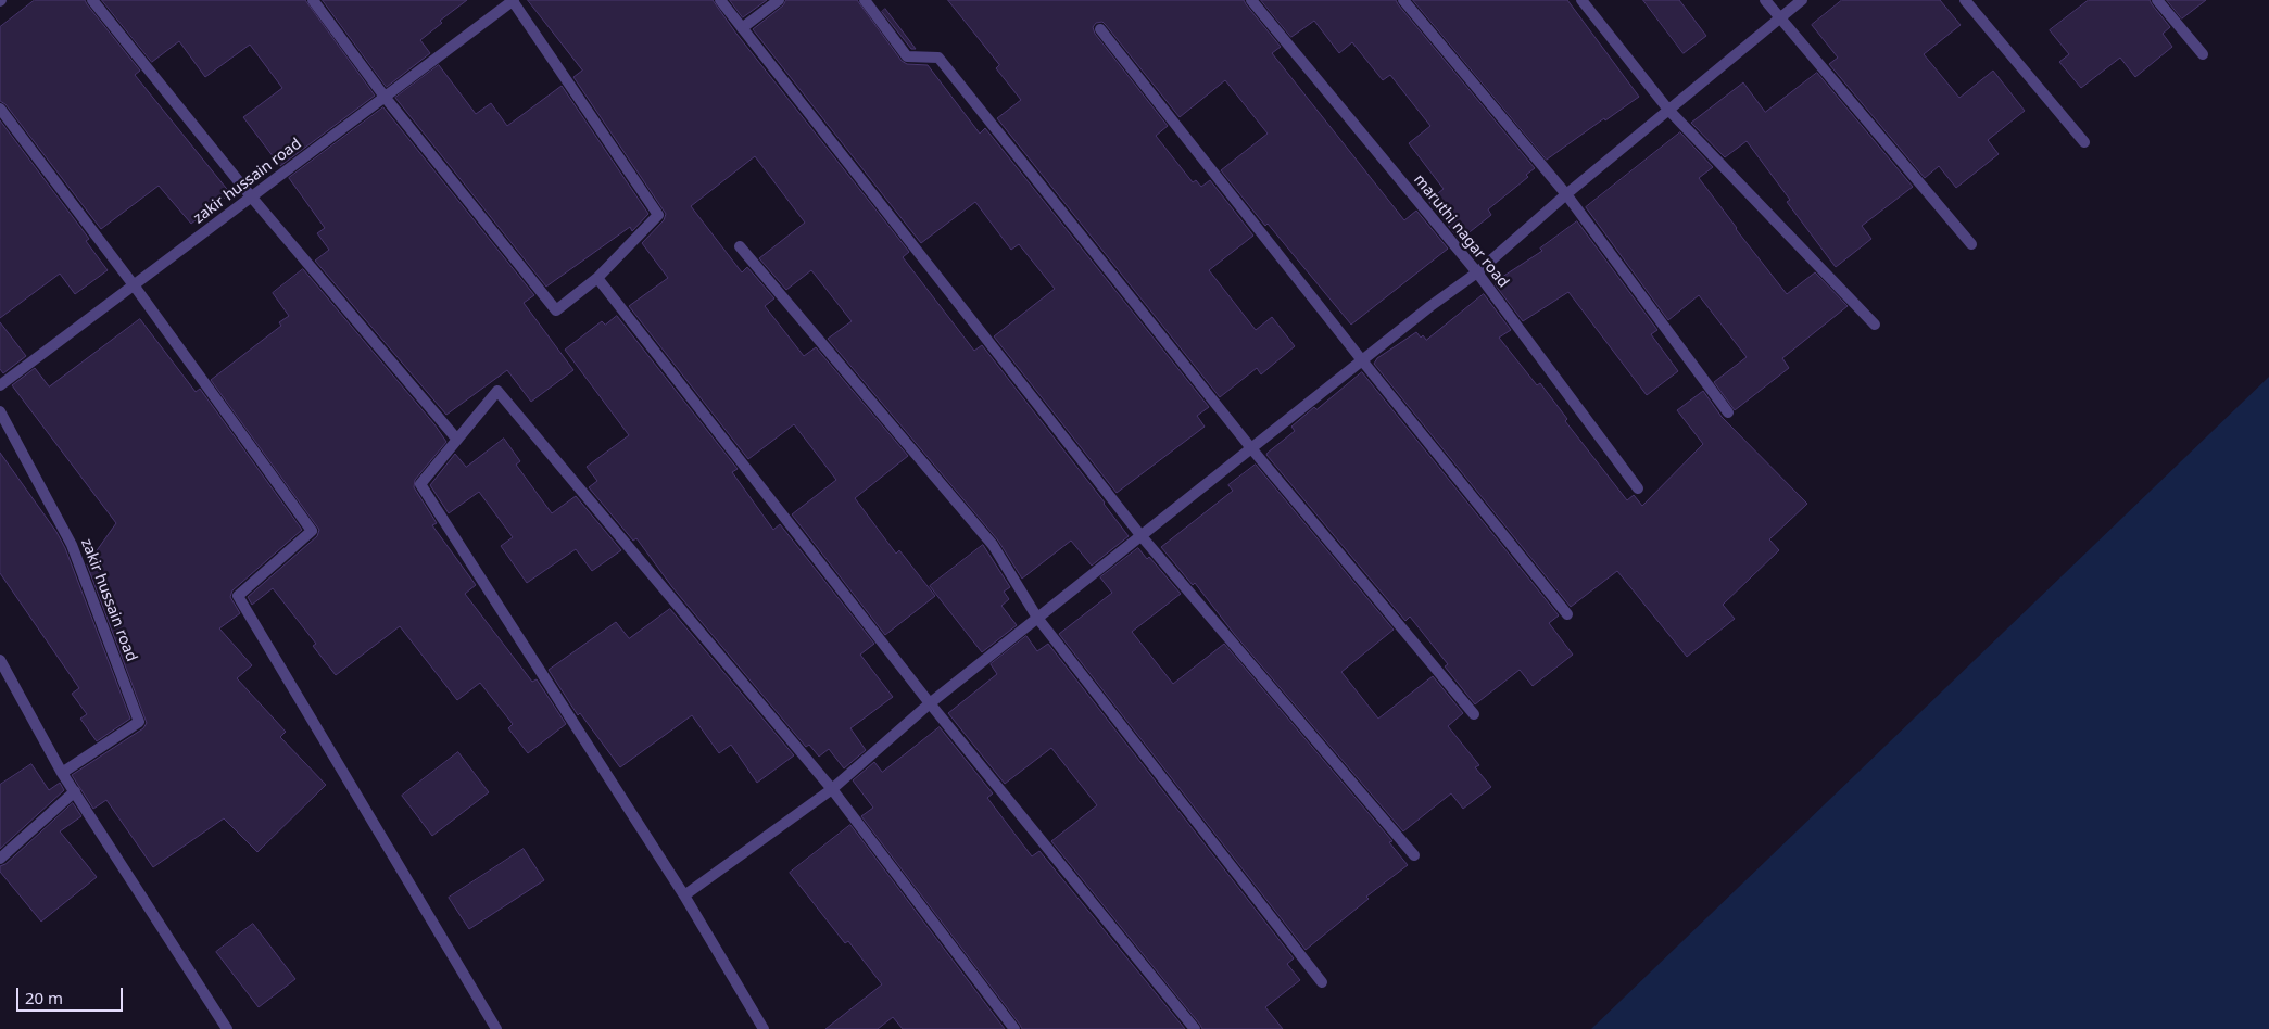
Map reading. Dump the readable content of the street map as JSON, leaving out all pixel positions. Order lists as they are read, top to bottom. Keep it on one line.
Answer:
{"streets":{"street":["zakir hussain road","maruthi nagar road"]},"scale_bar":"20 m"}
